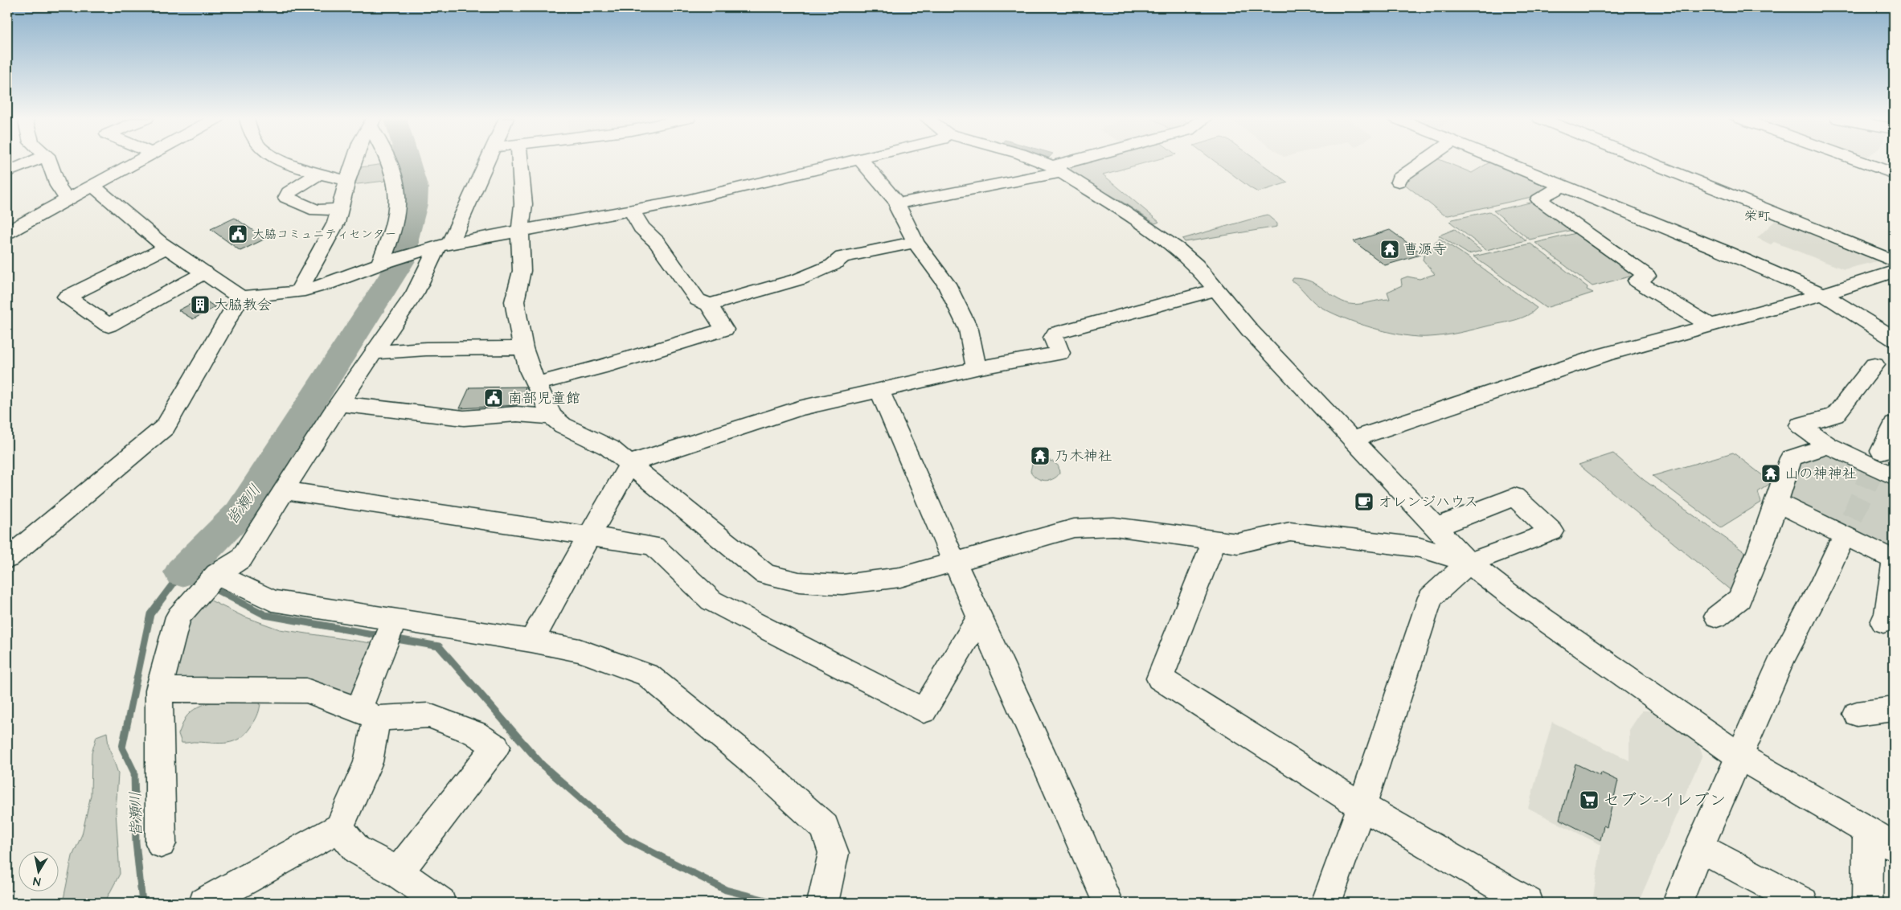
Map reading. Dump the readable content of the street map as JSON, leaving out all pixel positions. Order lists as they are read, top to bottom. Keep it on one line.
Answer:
{"districts":["栄町"],"water":["皆瀬川"],"places":{"public building":["大脇コミュニティセンター","南部児童館"],"temple":["曹源寺","乃木神社","山の神神社"],"building":["大脇教会"],"cafe":["オレンジハウス"],"supermarket":["セブン-イレブン"]},"north":"bottom"}
